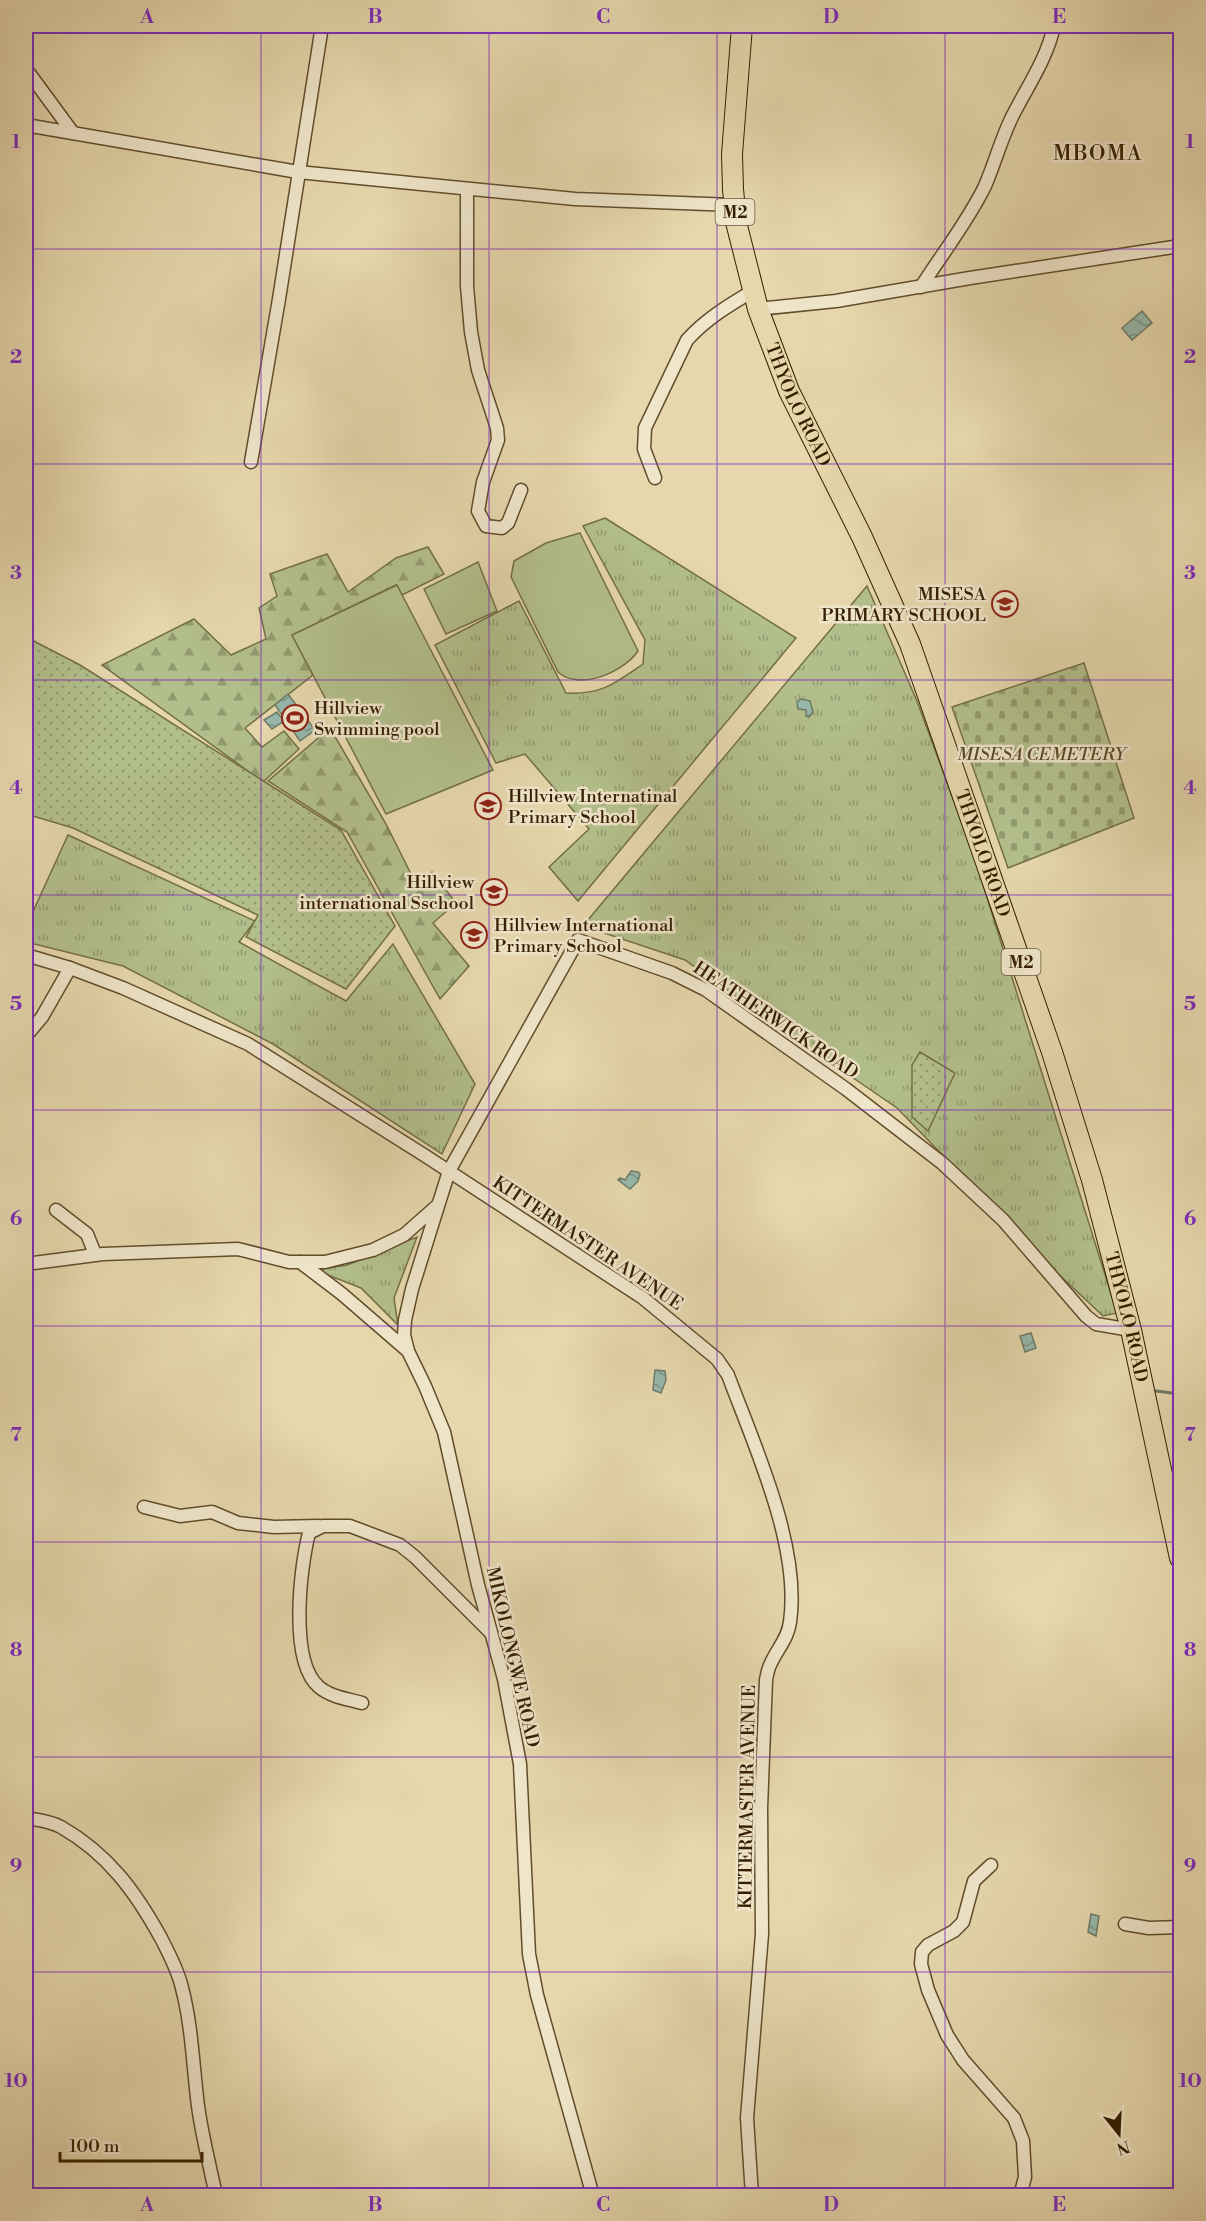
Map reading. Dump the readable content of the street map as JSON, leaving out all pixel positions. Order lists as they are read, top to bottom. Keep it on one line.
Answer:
{"streets":{"highway":["M2","THYOLO ROAD"],"street":["HEATHERWICK ROAD","KITTERMASTER AVENUE","MIKOLONGWE ROAD"]},"crossings":[["THYOLO ROAD","HEATHERWICK ROAD"],["HEATHERWICK ROAD","KITTERMASTER AVENUE"],["HEATHERWICK ROAD","MIKOLONGWE ROAD"],["KITTERMASTER AVENUE","MIKOLONGWE ROAD"]],"districts":["MBOMA"],"parks":["MISESA CEMETERY"],"places":{"school or university":["MISESA PRIMARY SCHOOL","Hillview Internatinal Primary School","Hillview international Sschool","Hillview International Primary School"],"sports":["Hillview Swimming pool"]},"scale_bar":"100 m","north":"bottom","grid":{"columns":["A","B","C","D","E"],"rows":["1","2","3","4","5","6","7","8","9","10"]}}
